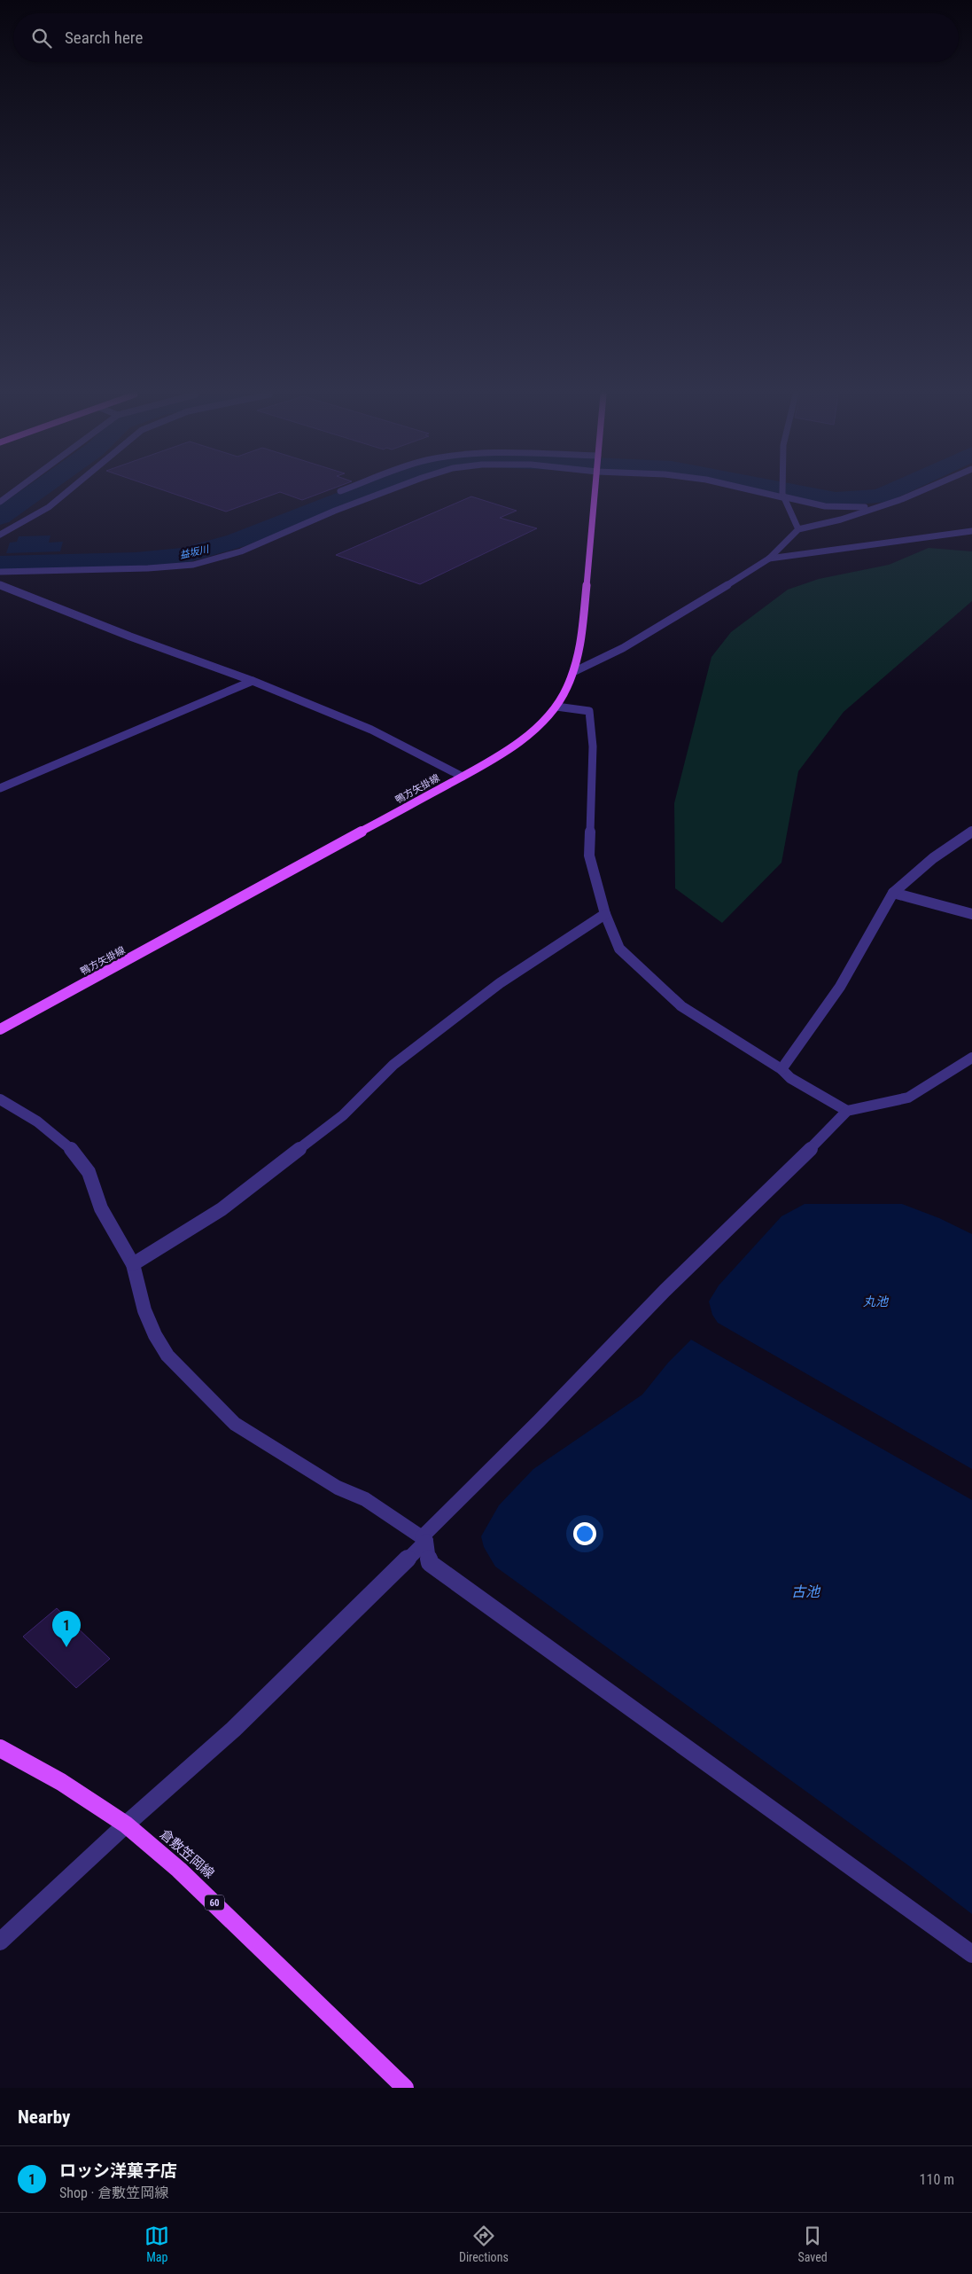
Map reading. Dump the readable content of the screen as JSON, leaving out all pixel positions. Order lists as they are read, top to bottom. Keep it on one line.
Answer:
{"streets":{"main road":["鴨方矢掛線","倉敷笠岡線","60"]},"water":["益坂川","丸池","古池"],"page":{"search":"Search here","pins":"1","heading":"Nearby","list":[{"mark":"1","name":"ロッシ洋菓子店","note":"Shop · 倉敷笠岡線","value":"110 m"}],"nav":["Map","Directions","Saved"]}}
